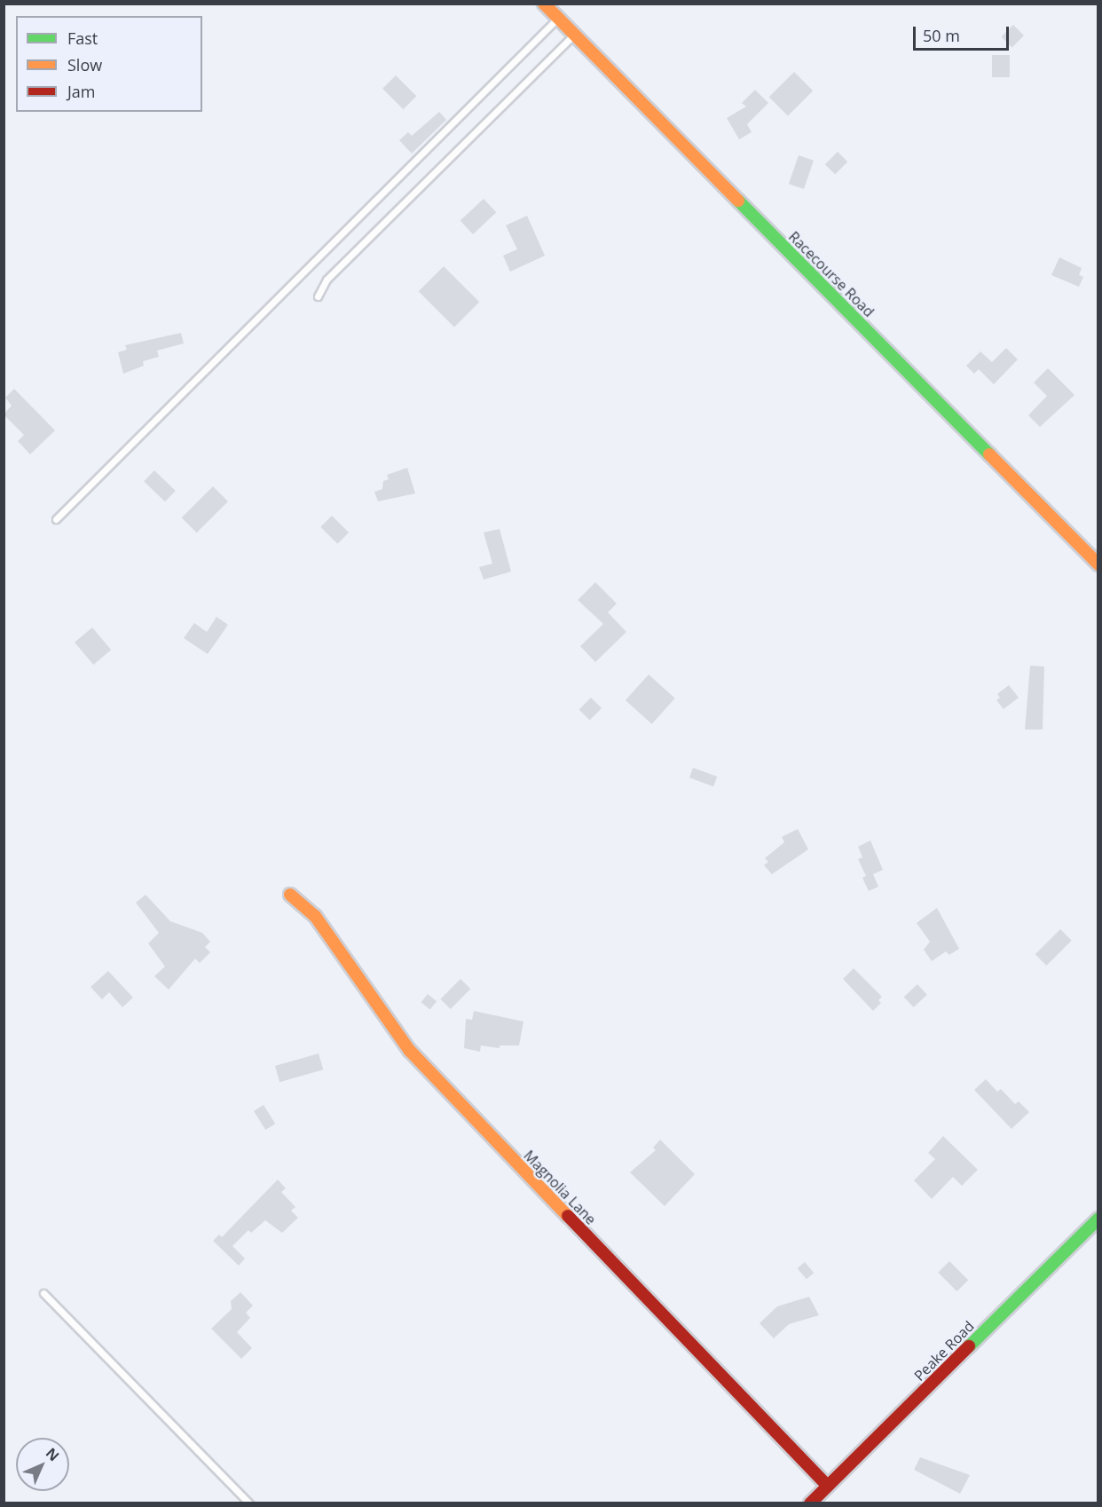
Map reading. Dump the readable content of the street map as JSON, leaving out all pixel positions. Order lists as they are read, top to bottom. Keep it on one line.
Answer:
{"streets":{"street":["Racecourse Road","Magnolia Lane","Peake Road"]},"crossings":[["Magnolia Lane","Peake Road"]],"legend":["Fast","Slow","Jam"],"scale_bar":"50 m","north":"top right"}
